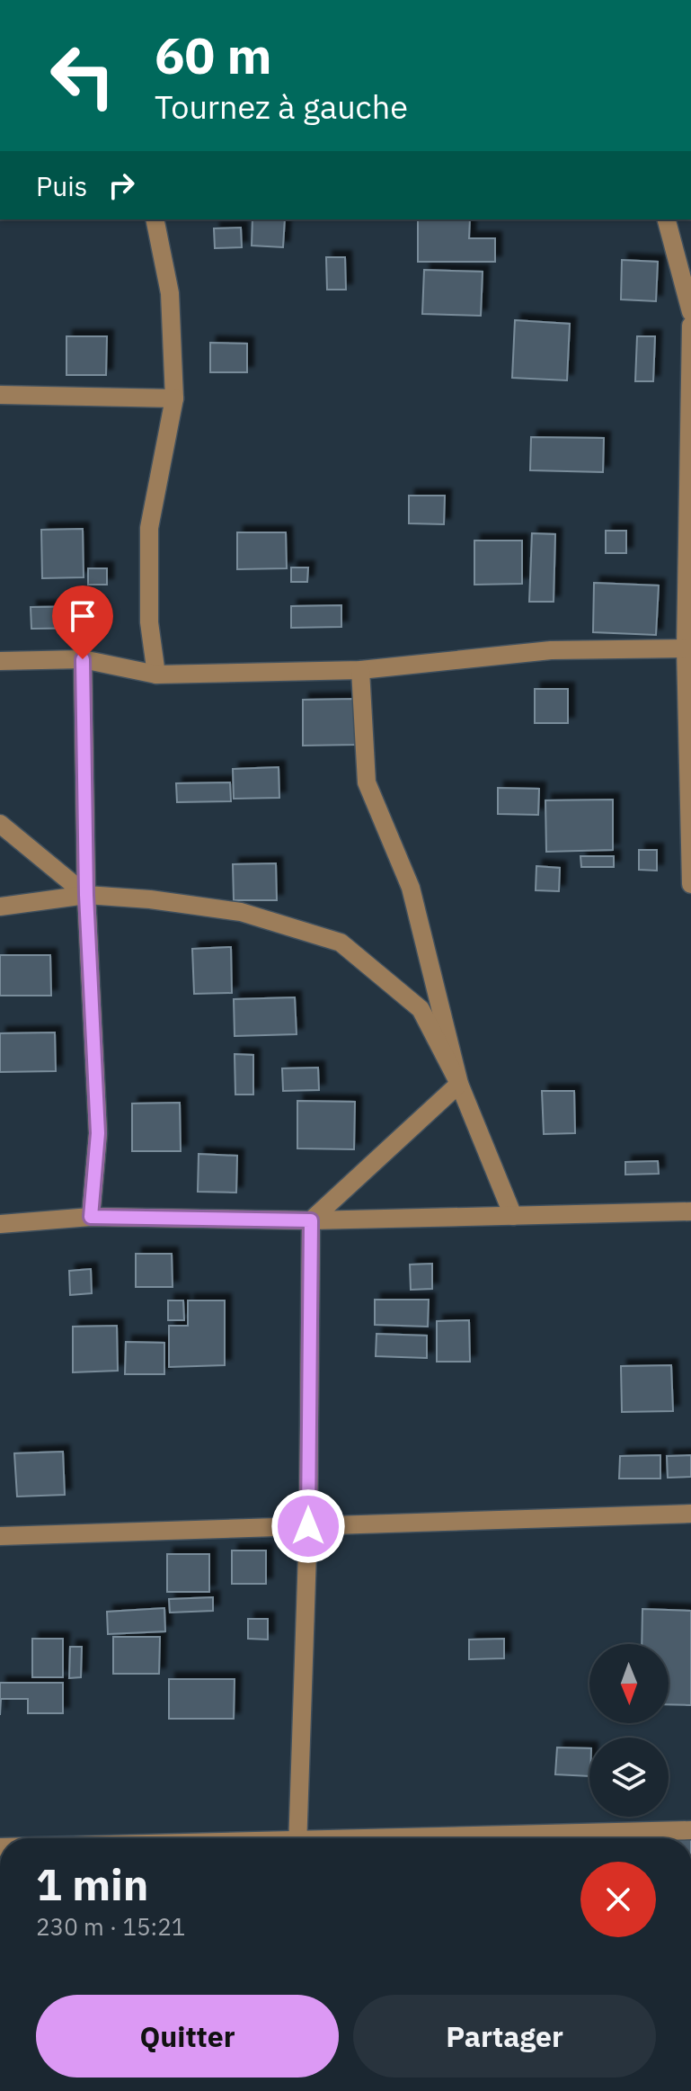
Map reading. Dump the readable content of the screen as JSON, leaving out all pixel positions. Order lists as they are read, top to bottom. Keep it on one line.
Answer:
{"north":"bottom","page":{"turn":["60 m","Tournez à gauche"],"then":"Puis","heading":["1 min","230 m · 15:21"],"buttons":["Quitter","Partager"]}}
